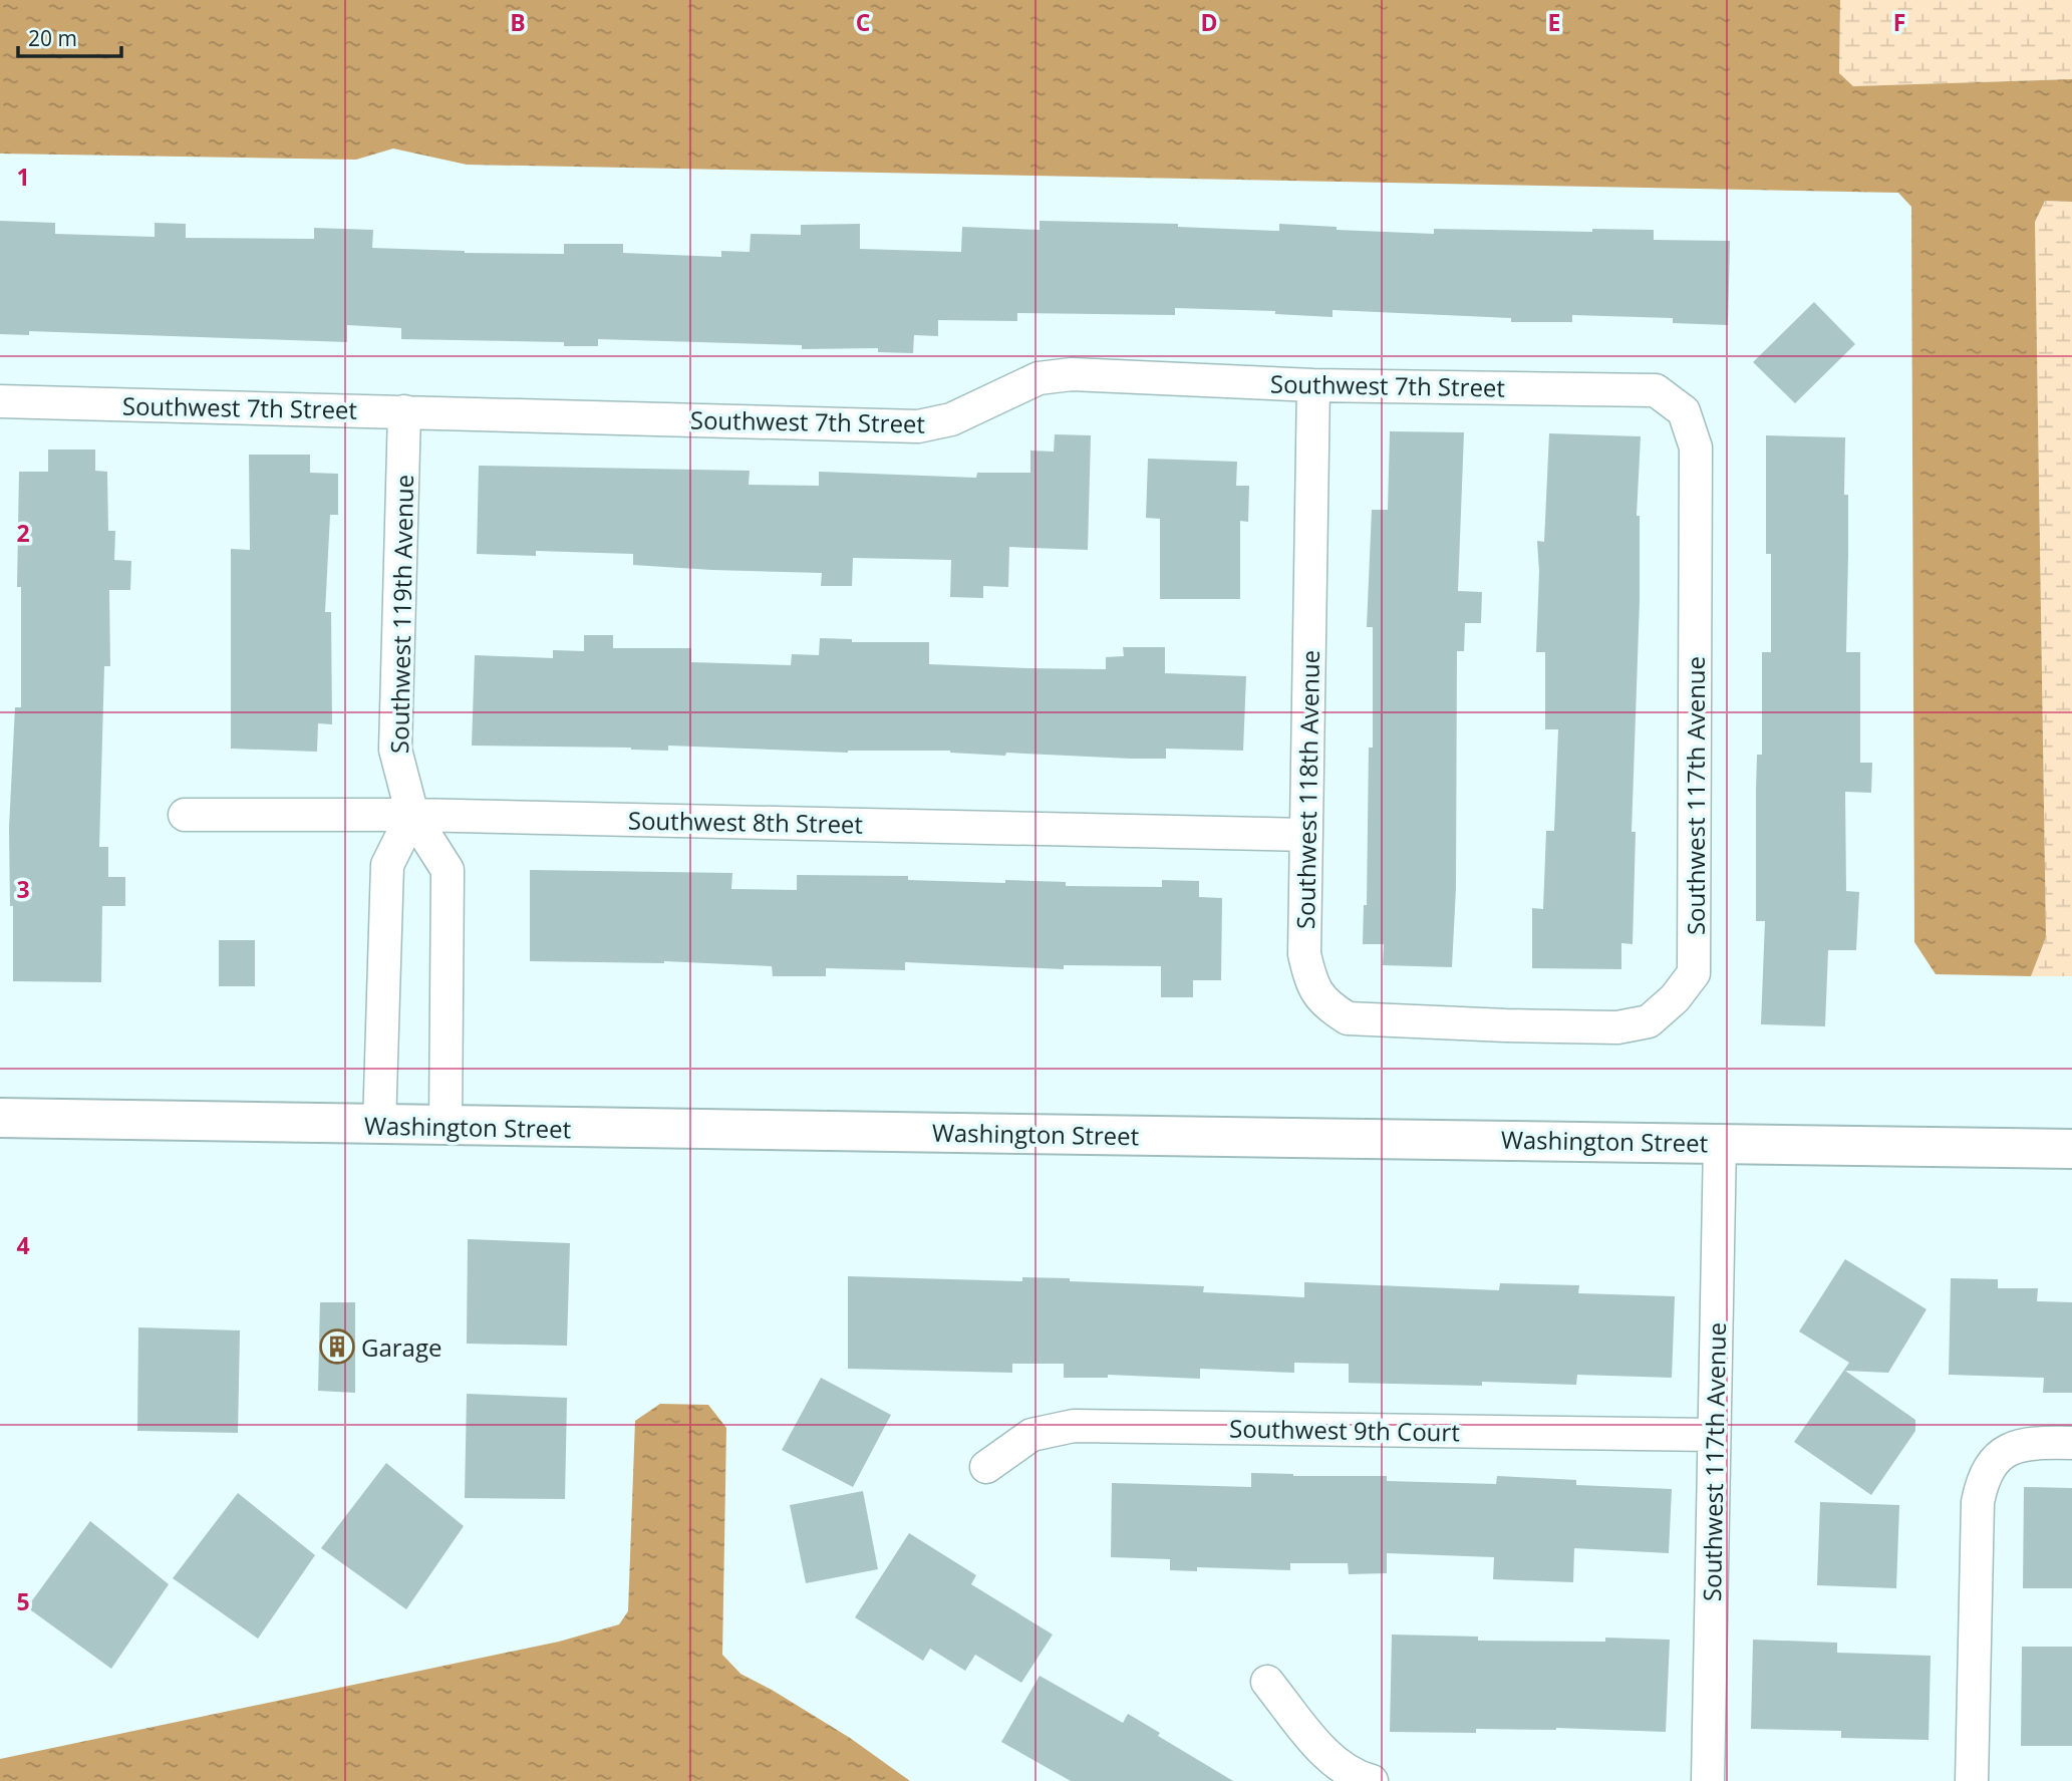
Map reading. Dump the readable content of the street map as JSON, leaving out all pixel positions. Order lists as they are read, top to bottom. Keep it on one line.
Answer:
{"streets":{"street":["Southwest 7th Street","Southwest 119th Avenue","Southwest 118th Avenue","Southwest 117th Avenue","Southwest 8th Street","Washington Street","Southwest 9th Court"]},"crossings":[["Southwest 7th Street","Southwest 119th Avenue"],["Southwest 7th Street","Southwest 118th Avenue"],["Southwest 7th Street","Southwest 117th Avenue"],["Southwest 119th Avenue","Southwest 8th Street"],["Southwest 119th Avenue","Washington Street"],["Southwest 118th Avenue","Southwest 117th Avenue"],["Southwest 118th Avenue","Southwest 8th Street"],["Southwest 117th Avenue","Washington Street"],["Southwest 117th Avenue","Southwest 9th Court"]],"places":{"building":["Garage"]},"scale_bar":"20 m","grid":{"columns":["B","C","D","E","F"],"rows":["1","2","3","4","5"]}}
